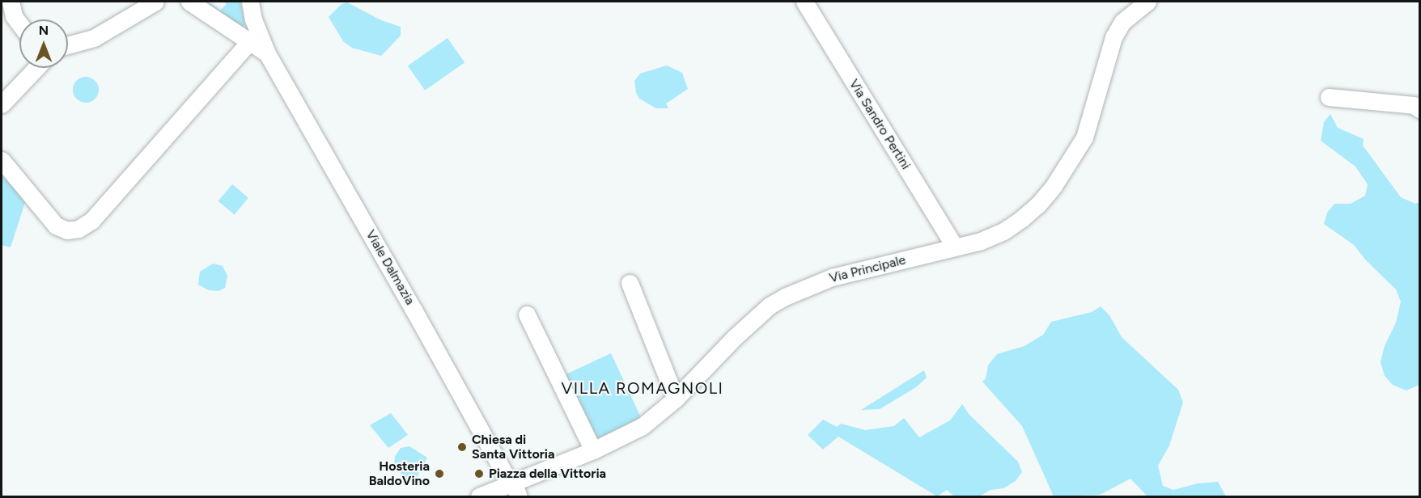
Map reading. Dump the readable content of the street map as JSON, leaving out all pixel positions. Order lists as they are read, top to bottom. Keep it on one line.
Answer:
{"streets":{"street":["Via Sandro Pertini","Viale Dalmazia","Via Principale"]},"crossings":[["Via Sandro Pertini","Via Principale"],["Viale Dalmazia","Via Principale"]],"districts":["VILLA ROMAGNOLI"],"places":["Chiesa di Santa Vittoria","Hosteria BaldoVino","Piazza della Vittoria"],"north":"top"}
